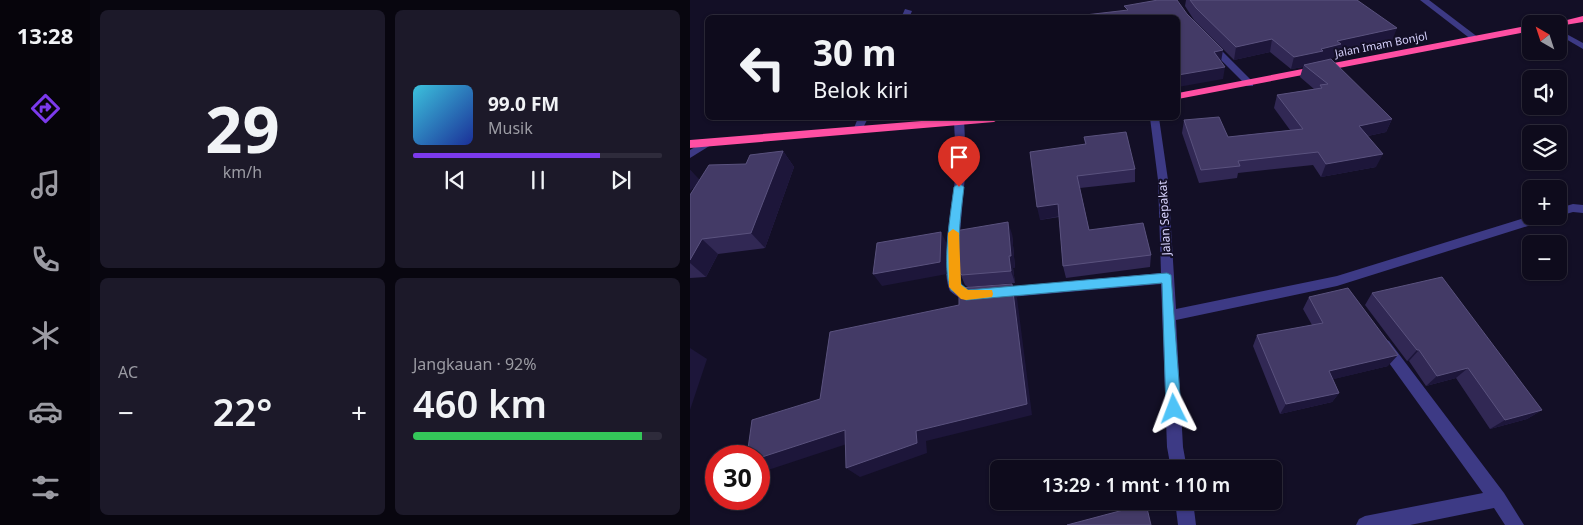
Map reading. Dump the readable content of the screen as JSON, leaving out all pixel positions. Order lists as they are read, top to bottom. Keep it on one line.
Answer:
{"streets":{"highway":["Jalan Imam Bonjol"],"street":["Jalan Sepakat"]},"north":"top left","page":{"tabs":"13:28","tile":[["29","km/h"],"AC",["Jangkauan · 92%","460 km"]],"map_buttons":["+","−"],"turn":["30 m","Belok kiri"],"song":["99.0 FM","Musik"],"heat":["−","22°","+"],"limit":"30","trip":"13:29 · 1 mnt · 110 m"}}
